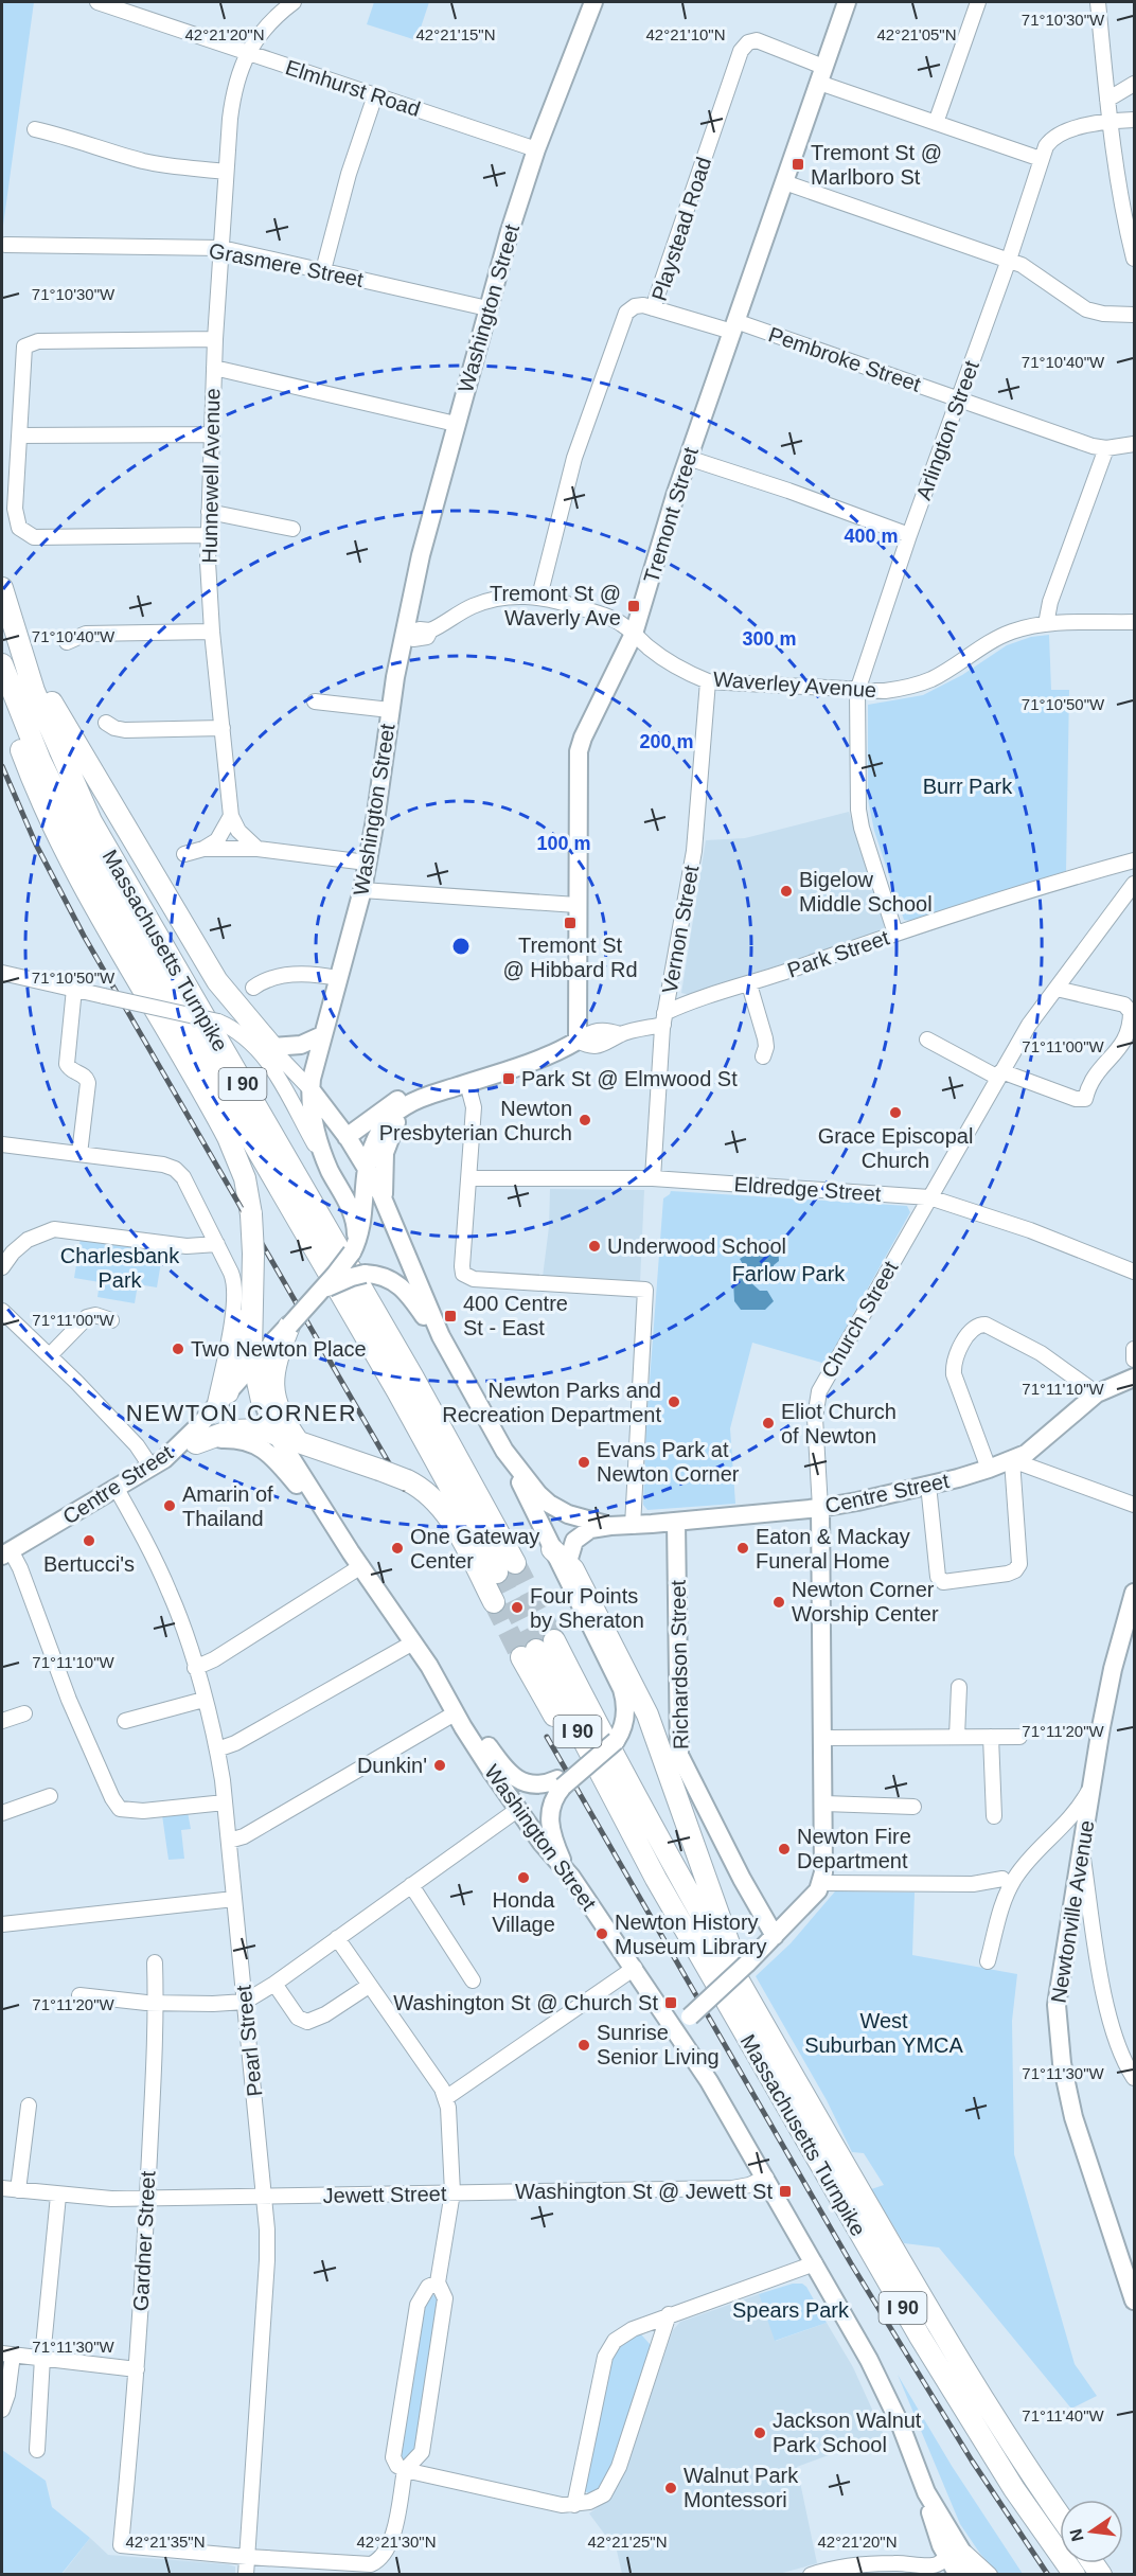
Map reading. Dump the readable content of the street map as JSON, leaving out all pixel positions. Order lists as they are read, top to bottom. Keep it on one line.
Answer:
{"streets":{"highway":["Massachusetts Turnpike","I 90"],"main road":["Washington Street","Tremont Street","Park Street","Church Street","Centre Street","Richardson Street","Newtonville Avenue"],"street":["Elmhurst Road","Playstead Road","Grasmere Street","Pembroke Street","Arlington Street","Hunnewell Avenue","Waverley Avenue","Vernon Street","Eldredge Street","Pearl Street","Jewett Street","Gardner Street"]},"crossings":[["Elmhurst Road","Washington Street"],["Elmhurst Road","Hunnewell Avenue"],["Playstead Road","Pembroke Street"],["Playstead Road","Tremont Street"],["Grasmere Street","Washington Street"],["Grasmere Street","Hunnewell Avenue"],["Washington Street","Waverley Avenue"],["Washington Street","Park Street"],["Washington Street","Centre Street"],["Washington Street","Jewett Street"],["Pembroke Street","Arlington Street"],["Pembroke Street","Tremont Street"],["Arlington Street","Waverley Avenue"],["Arlington Street","Park Street"],["Tremont Street","Waverley Avenue"],["Tremont Street","Park Street"],["Waverley Avenue","Vernon Street"],["Vernon Street","Park Street"],["Vernon Street","Eldredge Street"],["Park Street","Centre Street"],["Eldredge Street","Church Street"],["Church Street","Centre Street"],["Centre Street","Richardson Street"],["Centre Street","Pearl Street"],["Pearl Street","Jewett Street"],["Pearl Street","Gardner Street"],["Jewett Street","Gardner Street"]],"districts":["NEWTON CORNER"],"parks":["Burr Park","Charlesbank Park","Farlow Park","West Suburban YMCA","Spears Park"],"places":{"transit":["Tremont St @ Marlboro St","Tremont St @ Waverly Ave","Tremont St @ Hibbard Rd","Park St @ Elmwood St","400 Centre St - East","Washington St @ Church St","Washington St @ Jewett St"],"other":["Bigelow Middle School","Grace Episcopal Church","Newton Presbyterian Church","Underwood School","Two Newton Place","Newton Parks and Recreation Department","Eliot Church of Newton","Evans Park at Newton Corner","Amarin of Thailand","Bertucci's","One Gateway Center","Eaton & Mackay Funeral Home","Newton Corner Worship Center","Four Points by Sheraton","Dunkin'","Newton Fire Department","Honda Village","Newton History Museum Library","Sunrise Senior Living","Jackson Walnut Park School","Walnut Park Montessori"]},"north":"left","coordinates":["71°10'30\"W","42°21'15\"N","42°21'10\"N","42°21'20\"N","42°21'05\"N","71°10'40\"W","71°10'50\"W","71°11'00\"W","71°11'10\"W","71°11'20\"W","71°11'30\"W","71°11'40\"W","42°21'35\"N","42°21'30\"N","42°21'25\"N"],"rings":["400 m","300 m","200 m","100 m"]}
